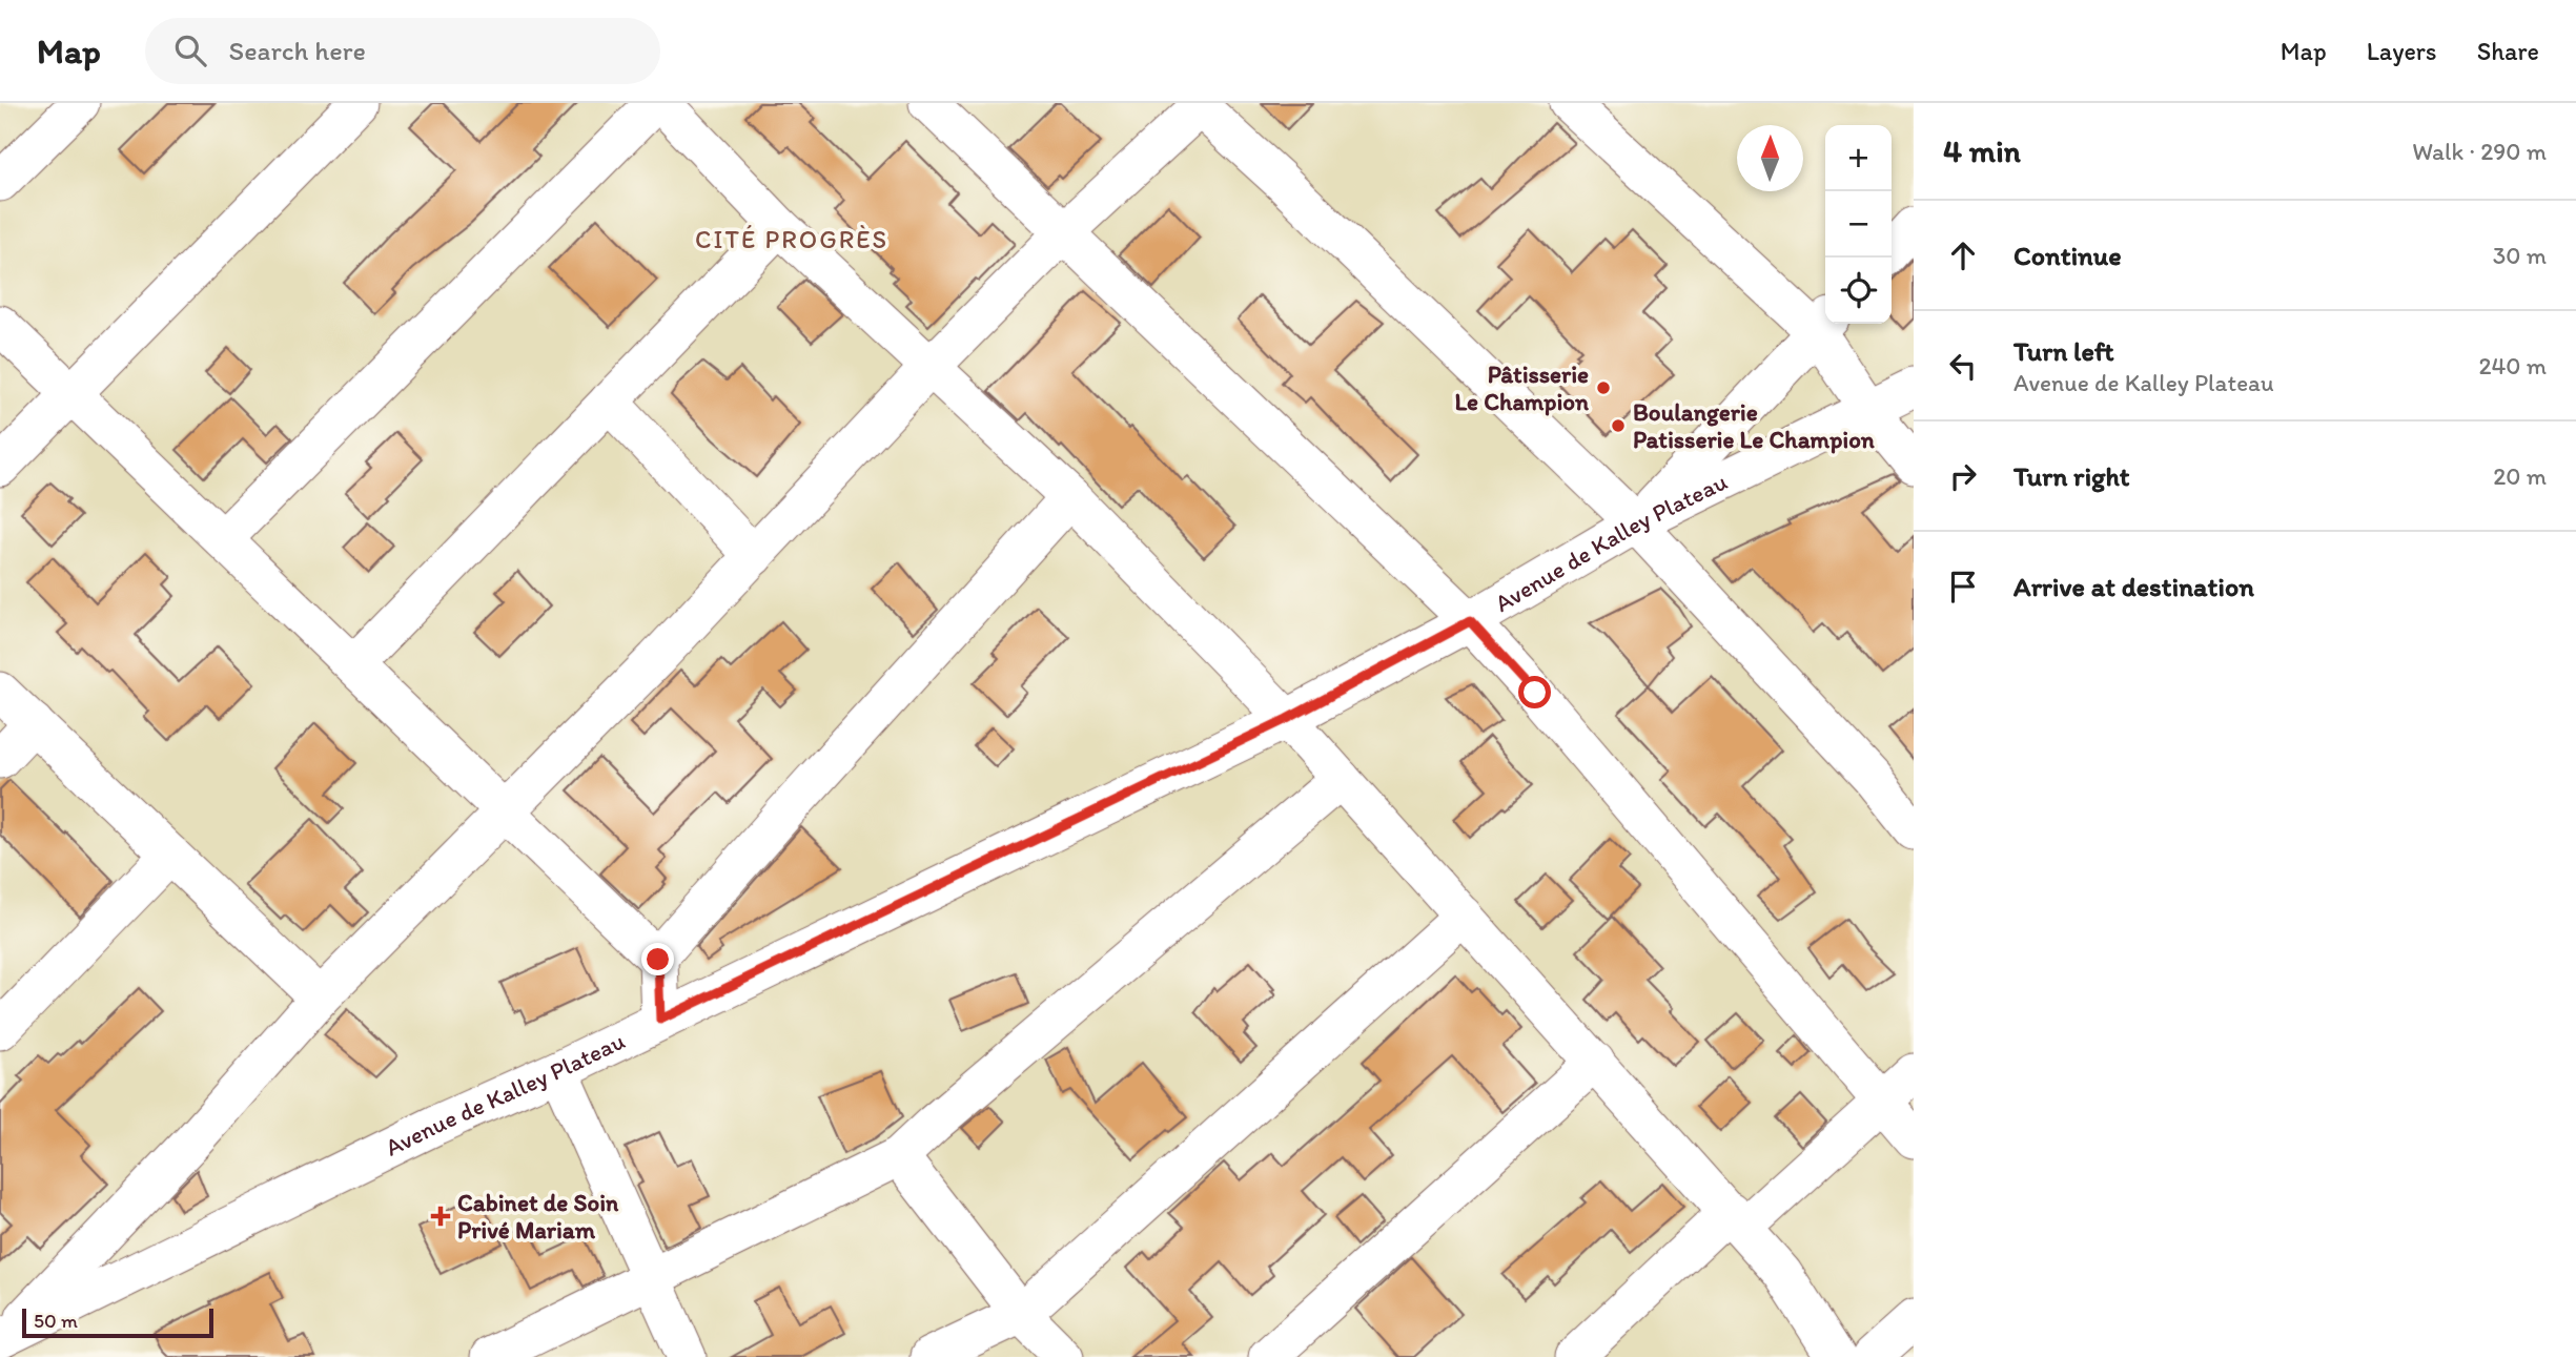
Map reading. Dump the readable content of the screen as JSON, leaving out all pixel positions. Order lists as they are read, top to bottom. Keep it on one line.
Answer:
{"streets":{"street":["Avenue de Kalley Plateau"]},"districts":["CITÉ PROGRÈS"],"places":{"other":["Pâtisserie Le Champion","Boulangerie Patisserie Le Champion"],"health":["Cabinet de Soin Privé Mariam"]},"scale_bar":"50 m","north":"top","page":{"header":"Map","search":"Search here","nav":["Map","Layers","Share"],"heading":["4 min","Walk · 290 m"],"map_buttons":["+","−"],"list":[["Continue","30 m"],["Turn left","Avenue de Kalley Plateau","240 m"],["Turn right","20 m"],"Arrive at destination"],"scale":"50 m"}}
